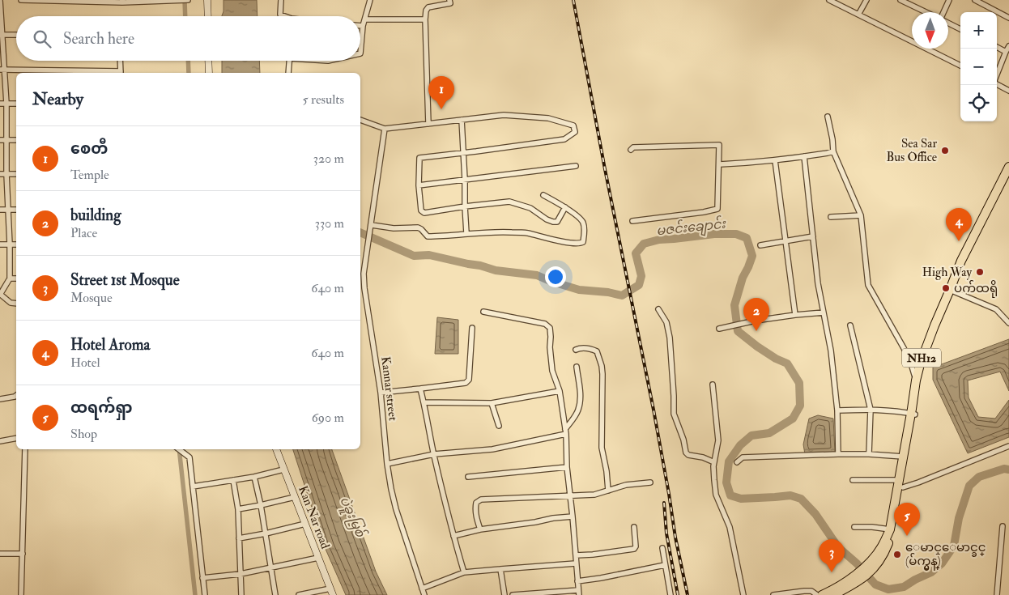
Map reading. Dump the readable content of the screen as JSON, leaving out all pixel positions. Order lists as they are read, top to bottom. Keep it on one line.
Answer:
{"streets":{"highway":["NH12"],"street":["Kannar street","Kan Nar road"]},"water":["မဇင်းချောင်း","ပဲခူးမြစ်"],"places":["Sea Sar Bus Office","High Way","ပက်ထရို","ေမာင္ေမာင္ခင္ (မ်က္မွန္)"],"north":"bottom","page":{"map_buttons":["+","−"],"search":"Search here","heading":["Nearby","5 results"],"pins":["1","4","2","5","3"],"list":[{"mark":"1","name":"စေတီ","note":"Temple","value":"320 m"},{"mark":"2","name":"building","note":"Place","value":"330 m"},{"mark":"3","name":"Street 1st Mosque","note":"Mosque","value":"640 m"},{"mark":"4","name":"Hotel Aroma","note":"Hotel","value":"640 m"},{"mark":"5","name":"ထရက်ရှာ","note":"Shop","value":"690 m"}]}}
